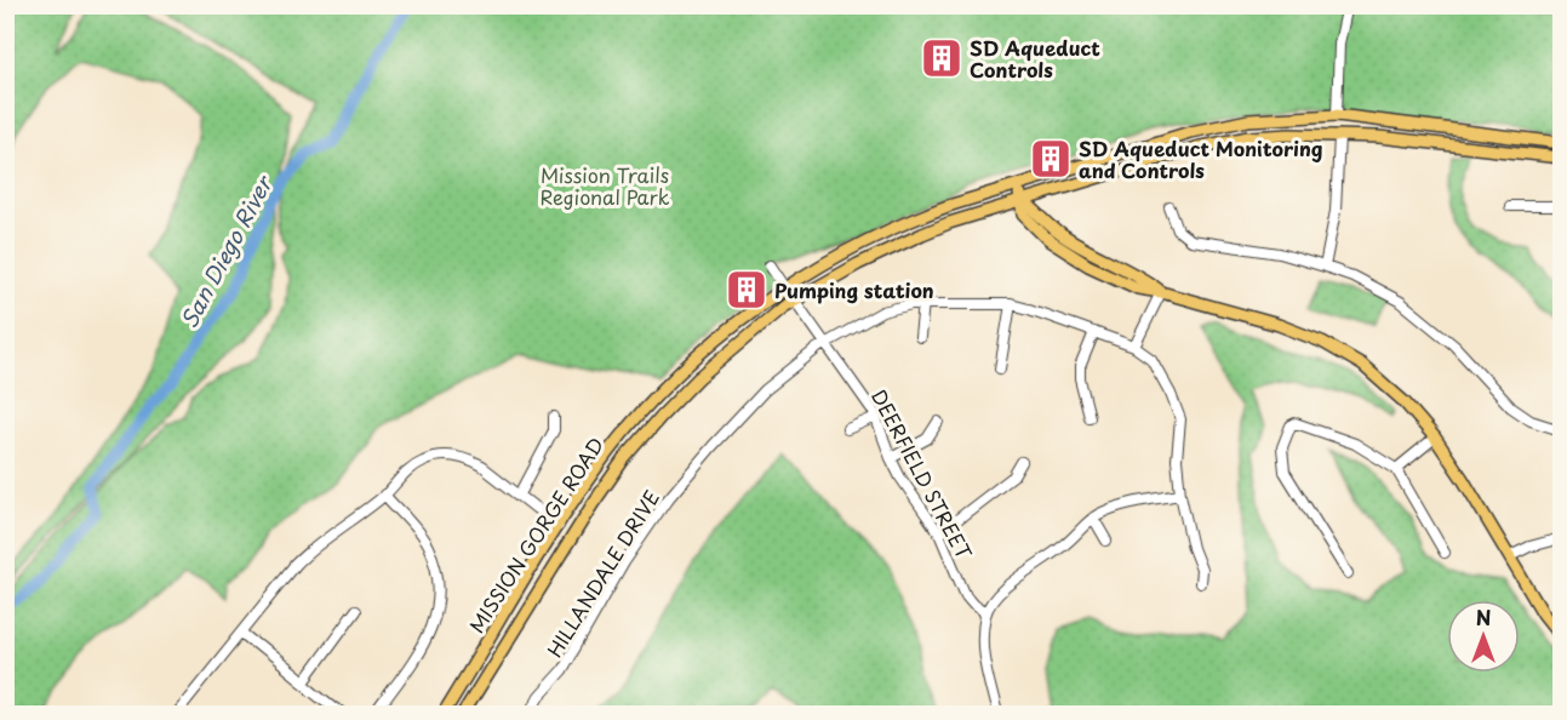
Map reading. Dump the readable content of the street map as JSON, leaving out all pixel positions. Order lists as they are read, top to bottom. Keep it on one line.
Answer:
{"streets":{"main road":["MISSION GORGE ROAD"],"street":["DEERFIELD STREET","HILLANDALE DRIVE"]},"crossings":[["DEERFIELD STREET","MISSION GORGE ROAD"],["DEERFIELD STREET","HILLANDALE DRIVE"]],"water":["San Diego River"],"parks":["Mission Trails Regional Park"],"places":{"building":["SD Aqueduct Controls","SD Aqueduct Monitoring and Controls","Pumping station"]},"north":"top"}
